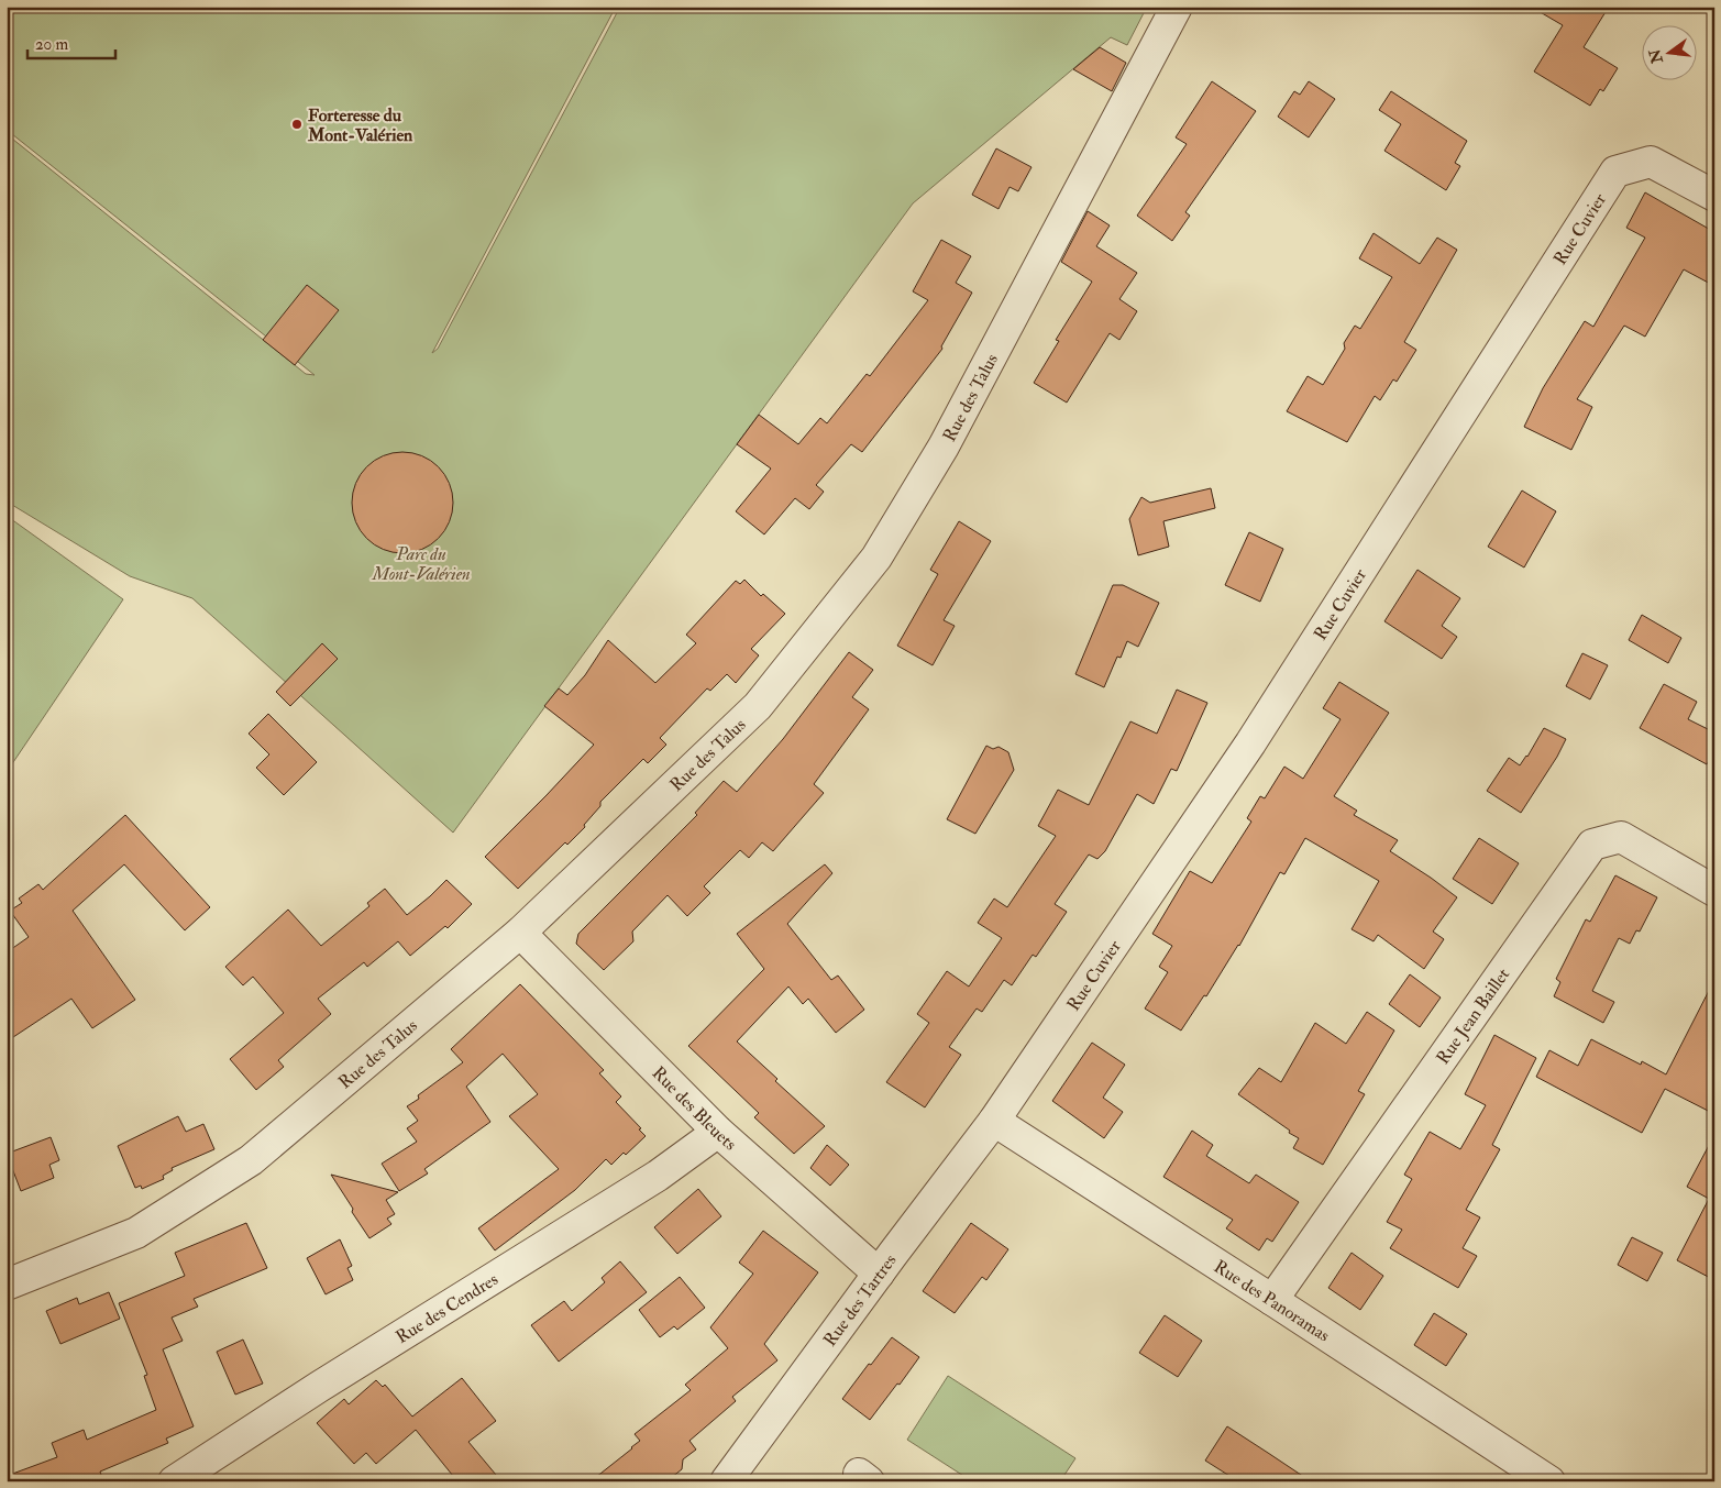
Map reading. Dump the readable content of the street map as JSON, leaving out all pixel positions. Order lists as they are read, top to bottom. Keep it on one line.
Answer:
{"streets":{"street":["Rue Cuvier","Rue des Talus","Rue Jean Baillet","Rue des Bleuets","Rue des Tartres","Rue des Panoramas","Rue des Cendres"]},"crossings":[["Rue Cuvier","Rue des Tartres"],["Rue Cuvier","Rue des Panoramas"],["Rue des Talus","Rue des Bleuets"],["Rue Jean Baillet","Rue des Panoramas"],["Rue des Bleuets","Rue des Tartres"],["Rue des Bleuets","Rue des Cendres"],["Rue des Tartres","Rue des Panoramas"]],"parks":["Parc du Mont-Valérien"],"places":["Forteresse du Mont-Valérien"],"scale_bar":"20 m","north":"left"}
